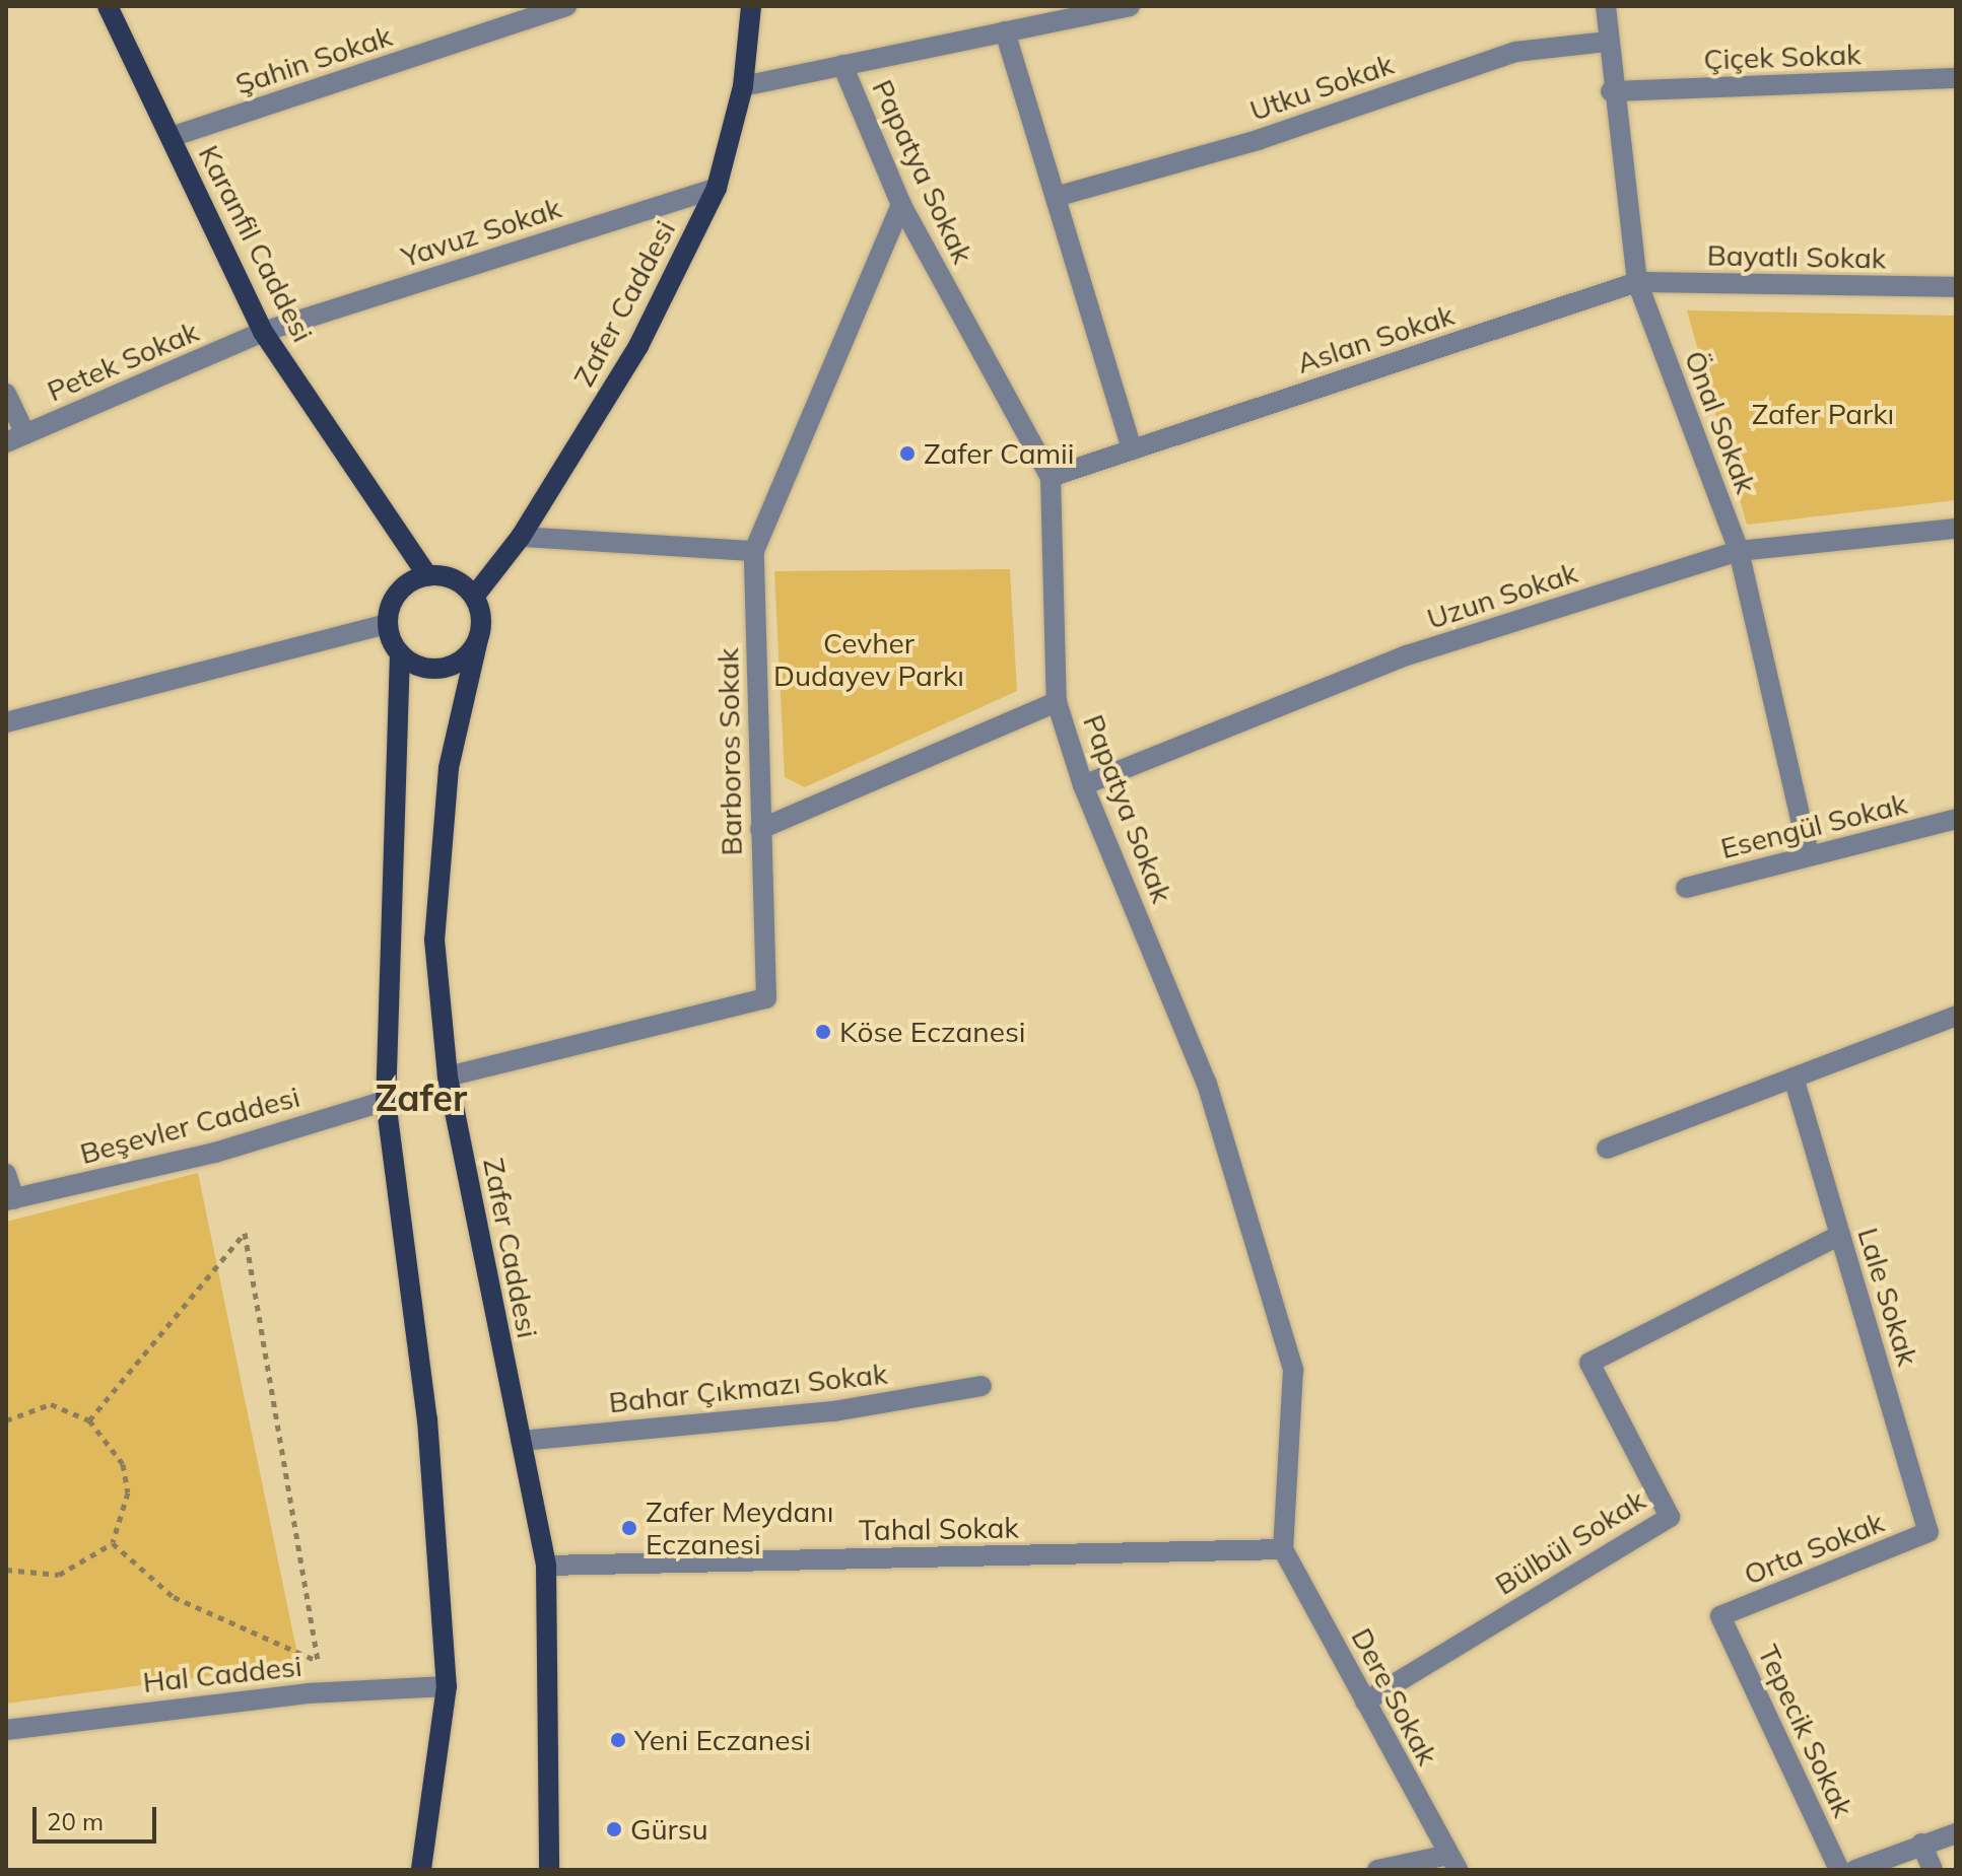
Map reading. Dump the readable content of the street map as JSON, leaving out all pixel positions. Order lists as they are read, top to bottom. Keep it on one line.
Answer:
{"streets":{"main road":["Karanfil Caddesi","Zafer Caddesi"],"street":["Çiçek Sokak","Şahin Sokak","Utku Sokak","Papatya Sokak","Yavuz Sokak","Bayatlı Sokak","Aslan Sokak","Petek Sokak","Önal Sokak","Uzun Sokak","Barboros Sokak","Esengül Sokak","Beşevler Caddesi","Lale Sokak","Bahar Çıkmazı Sokak","Tahal Sokak","Bülbül Sokak","Orta Sokak","Hal Caddesi","Dere Sokak","Tepecik Sokak"]},"crossings":[["Çiçek Sokak","Önal Sokak"],["Şahin Sokak","Karanfil Caddesi"],["Utku Sokak","Önal Sokak"],["Papatya Sokak","Aslan Sokak"],["Papatya Sokak","Uzun Sokak"],["Papatya Sokak","Barboros Sokak"],["Papatya Sokak","Tahal Sokak"],["Papatya Sokak","Dere Sokak"],["Yavuz Sokak","Karanfil Caddesi"],["Yavuz Sokak","Zafer Caddesi"],["Yavuz Sokak","Petek Sokak"],["Karanfil Caddesi","Zafer Caddesi"],["Karanfil Caddesi","Petek Sokak"],["Bayatlı Sokak","Aslan Sokak"],["Bayatlı Sokak","Önal Sokak"],["Zafer Caddesi","Barboros Sokak"],["Zafer Caddesi","Bahar Çıkmazı Sokak"],["Zafer Caddesi","Tahal Sokak"],["Aslan Sokak","Önal Sokak"],["Önal Sokak","Uzun Sokak"],["Önal Sokak","Esengül Sokak"],["Lale Sokak","Bülbül Sokak"],["Lale Sokak","Orta Sokak"],["Tahal Sokak","Dere Sokak"],["Bülbül Sokak","Dere Sokak"],["Orta Sokak","Tepecik Sokak"]],"districts":["Zafer"],"parks":["Zafer Parkı","Cevher Dudayev Parkı"],"places":["Zafer Camii","Köse Eczanesi","Zafer Meydanı Eczanesi","Yeni Eczanesi","Gürsu"],"scale_bar":"20 m"}
